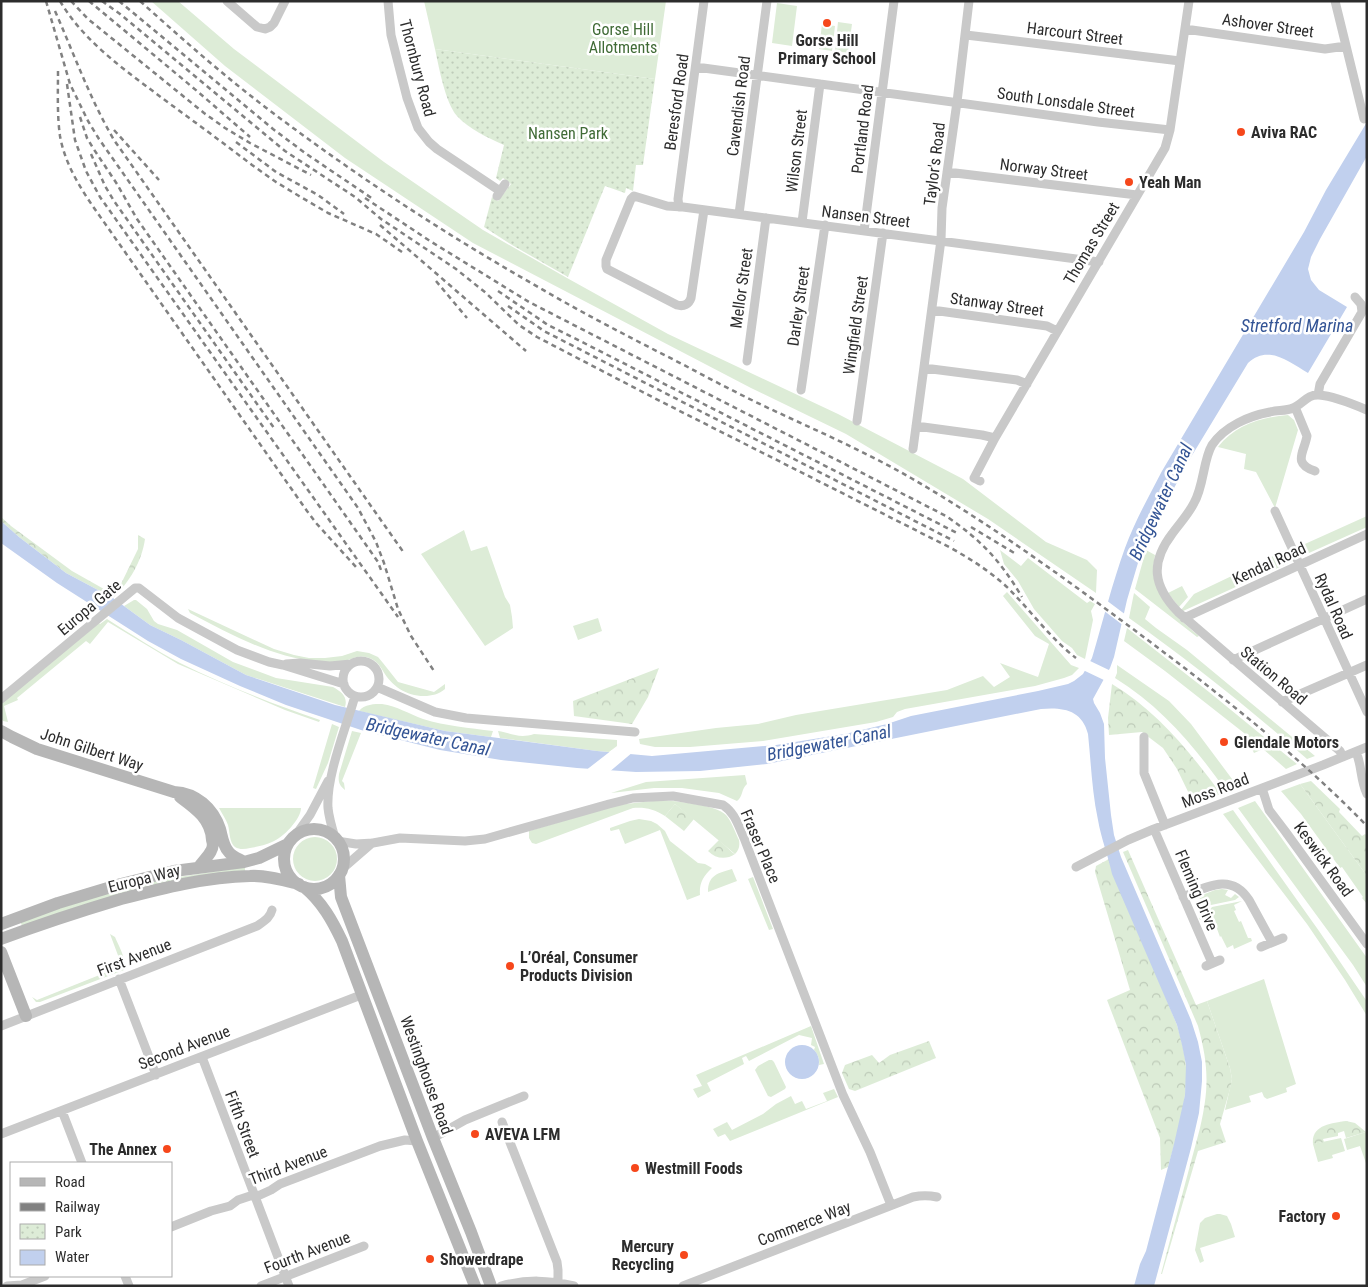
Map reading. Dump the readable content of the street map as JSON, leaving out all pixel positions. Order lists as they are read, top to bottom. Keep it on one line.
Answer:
{"streets":{"street":["Ashover Street","Harcourt Street","Thornbury Road","Beresford Road","South Lonsdale Street","Cavendish Road","Portland Road","Wilson Street","Taylor's Road","Norway Street","Nansen Street","Thomas Street","Mellor Street","Stanway Street","Darley Street","Wingfield Street","Kendal Road","Rydal Road","Europa Gate","Station Road","John Gilbert Way","Moss Road","Fraser Place","Keswick Road","Europa Way","Fleming Drive","First Avenue","Second Avenue","Westinghouse Road","Fifth Street","Third Avenue","Commerce Way","Fourth Avenue"]},"crossings":[["Ashover Street","Thomas Street"],["Harcourt Street","Taylor's Road"],["Harcourt Street","Thomas Street"],["Beresford Road","South Lonsdale Street"],["Beresford Road","Nansen Street"],["South Lonsdale Street","Cavendish Road"],["South Lonsdale Street","Portland Road"],["South Lonsdale Street","Wilson Street"],["South Lonsdale Street","Taylor's Road"],["South Lonsdale Street","Thomas Street"],["Cavendish Road","Nansen Street"],["Portland Road","Nansen Street"],["Wilson Street","Nansen Street"],["Taylor's Road","Norway Street"],["Taylor's Road","Nansen Street"],["Taylor's Road","Stanway Street"],["Norway Street","Thomas Street"],["Nansen Street","Thomas Street"],["Nansen Street","Mellor Street"],["Nansen Street","Darley Street"],["Nansen Street","Wingfield Street"],["Thomas Street","Stanway Street"],["Kendal Road","Rydal Road"],["Kendal Road","Station Road"],["Station Road","Moss Road"],["John Gilbert Way","Europa Way"],["Moss Road","Keswick Road"],["Moss Road","Fleming Drive"],["Fraser Place","Europa Way"],["Fraser Place","Westinghouse Road"],["Fraser Place","Commerce Way"],["Europa Way","Westinghouse Road"],["Second Avenue","Westinghouse Road"],["Second Avenue","Fifth Street"],["Westinghouse Road","Third Avenue"],["Fifth Street","Third Avenue"],["Fifth Street","Fourth Avenue"]],"water":["Stretford Marina","Bridgewater Canal"],"parks":["Gorse Hill Allotments","Nansen Park"],"places":["Gorse Hill Primary School","Aviva RAC","Yeah Man","Glendale Motors","L’Oréal, Consumer Products Division","AVEVA LFM","The Annex","Westmill Foods","Factory","Mercury Recycling","Showerdrape"],"legend":["Road","Railway","Park","Water"]}
